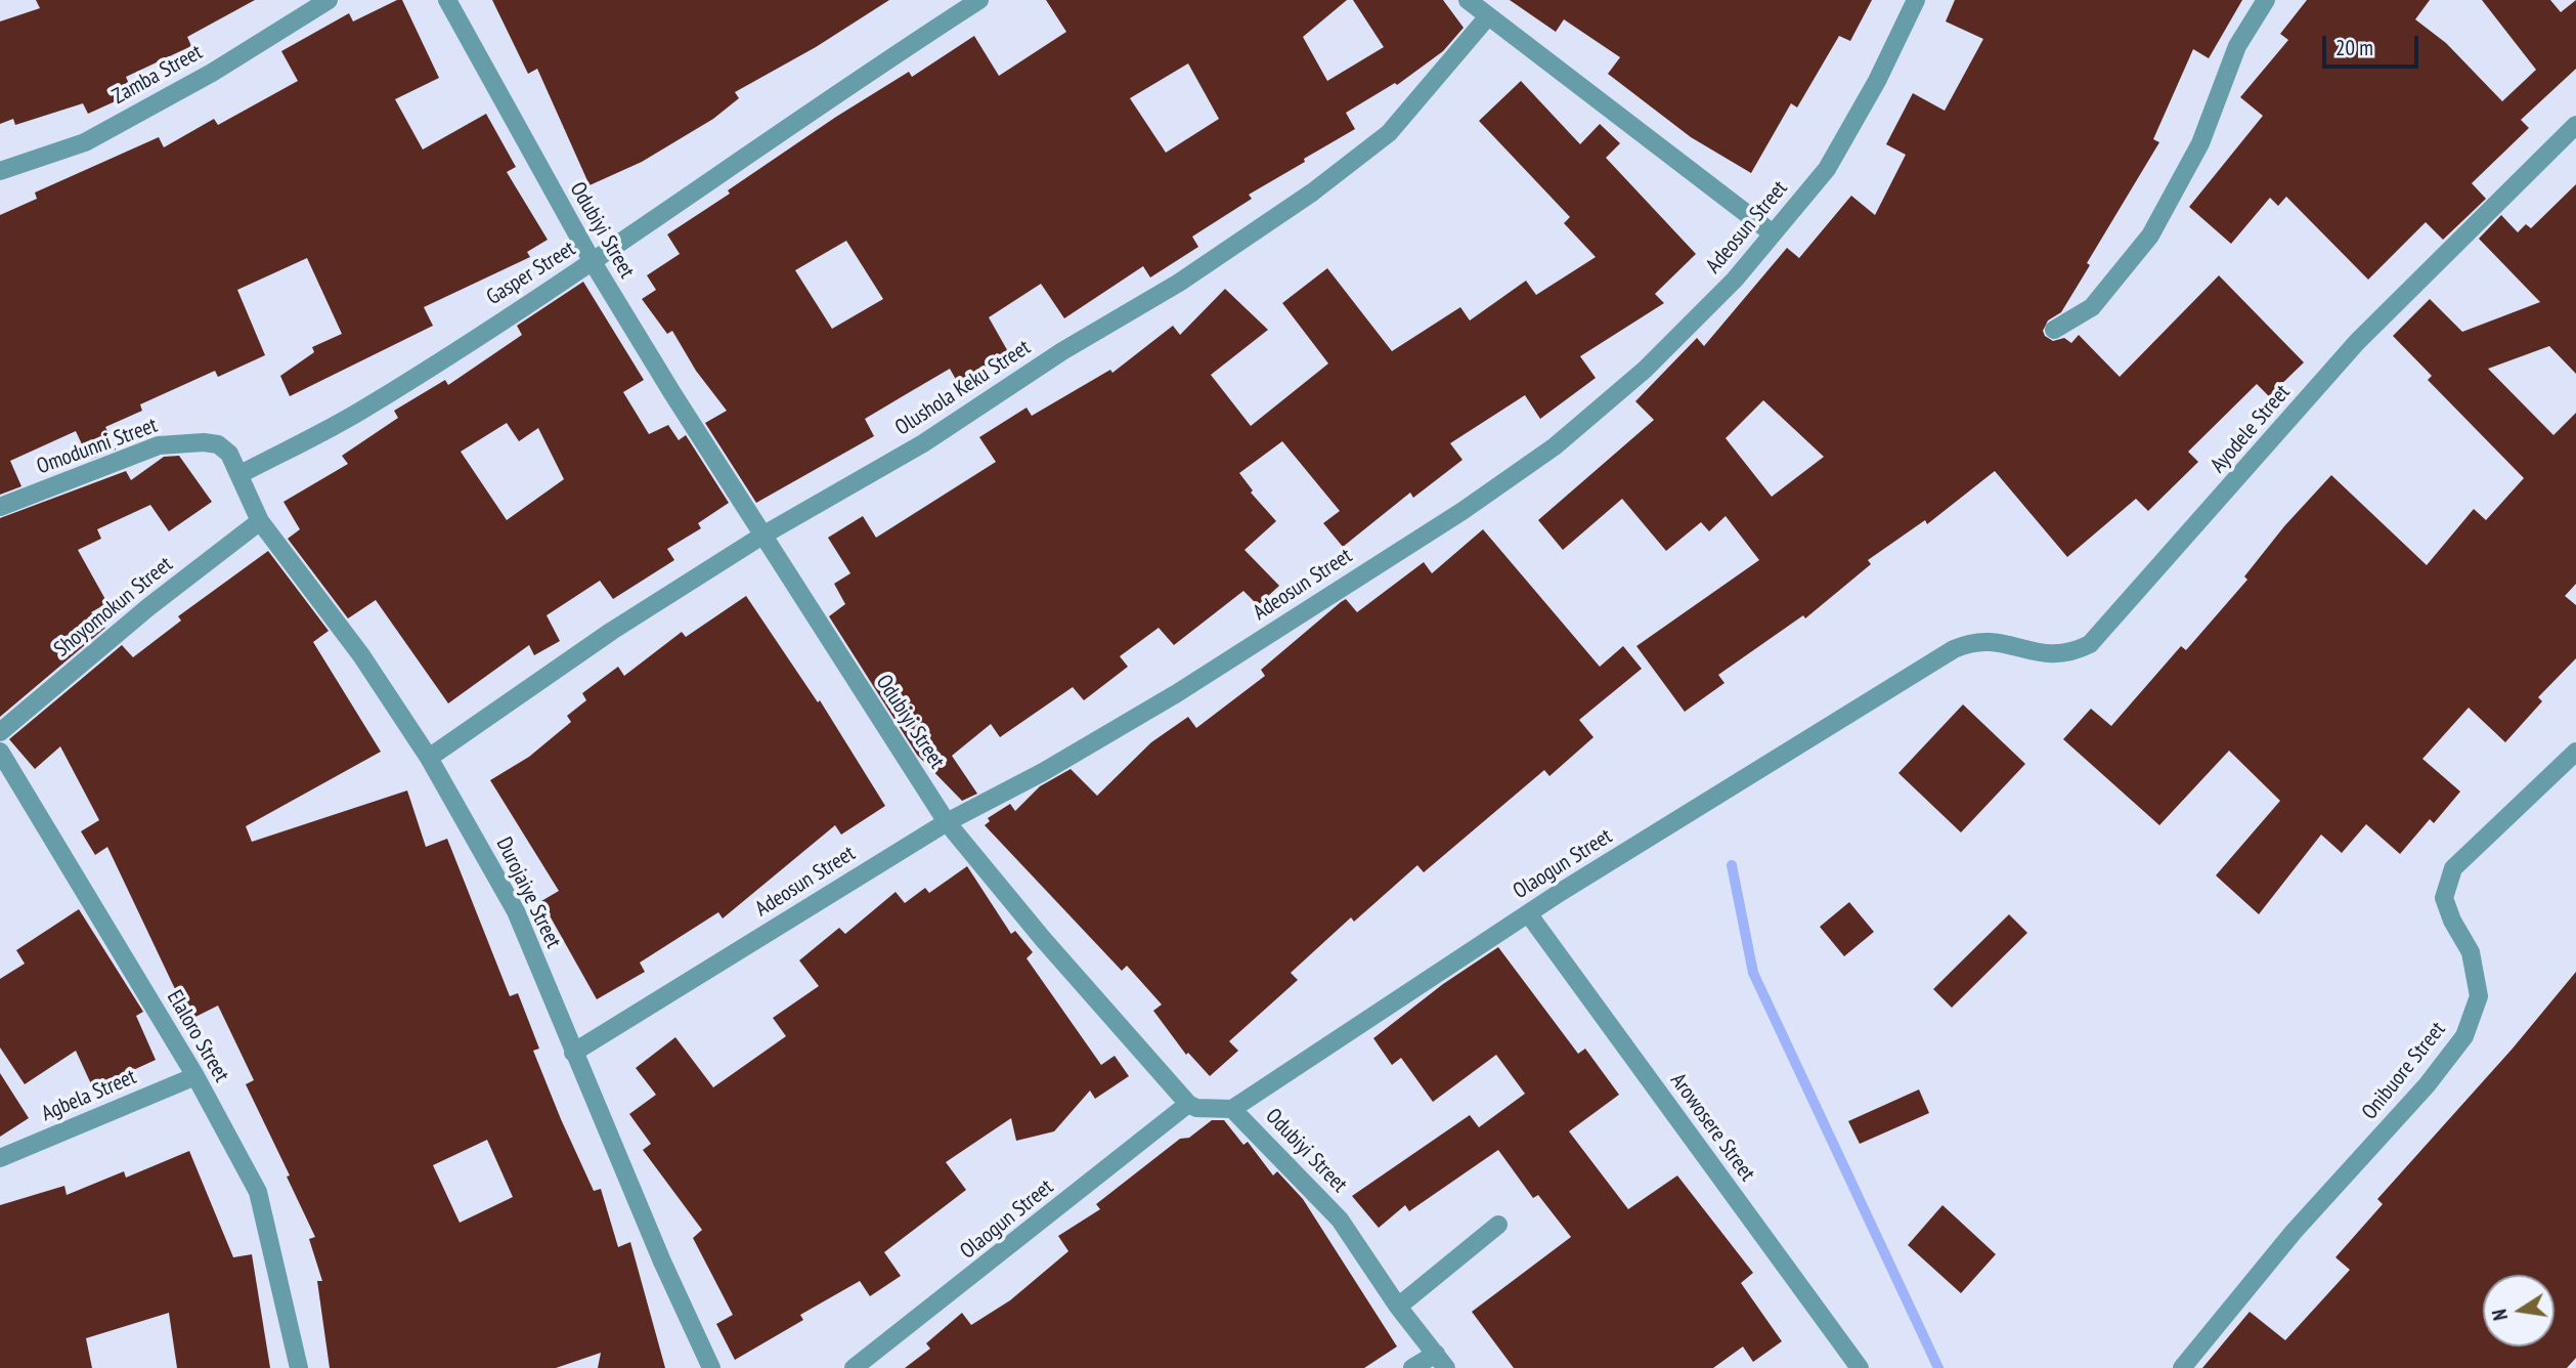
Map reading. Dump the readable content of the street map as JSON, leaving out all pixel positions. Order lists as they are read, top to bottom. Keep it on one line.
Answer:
{"streets":{"street":["Zamba Street","Adeosun Street","Odubiyi Street","Gasper Street","Olushola Keku Street","Ayodele Street","Omodunni Street","Shoyomokun Street","Olaogun Street","Durojaiye Street","Elaloro Street","Onibuore Street","Agbela Street","Arowosere Street"]},"crossings":[["Adeosun Street","Odubiyi Street"],["Adeosun Street","Durojaiye Street"],["Odubiyi Street","Gasper Street"],["Odubiyi Street","Olushola Keku Street"],["Odubiyi Street","Olaogun Street"],["Gasper Street","Omodunni Street"],["Gasper Street","Durojaiye Street"],["Olushola Keku Street","Durojaiye Street"],["Ayodele Street","Olaogun Street"],["Omodunni Street","Durojaiye Street"],["Shoyomokun Street","Durojaiye Street"],["Olaogun Street","Arowosere Street"],["Elaloro Street","Agbela Street"]],"scale_bar":"20 m","north":"left"}
